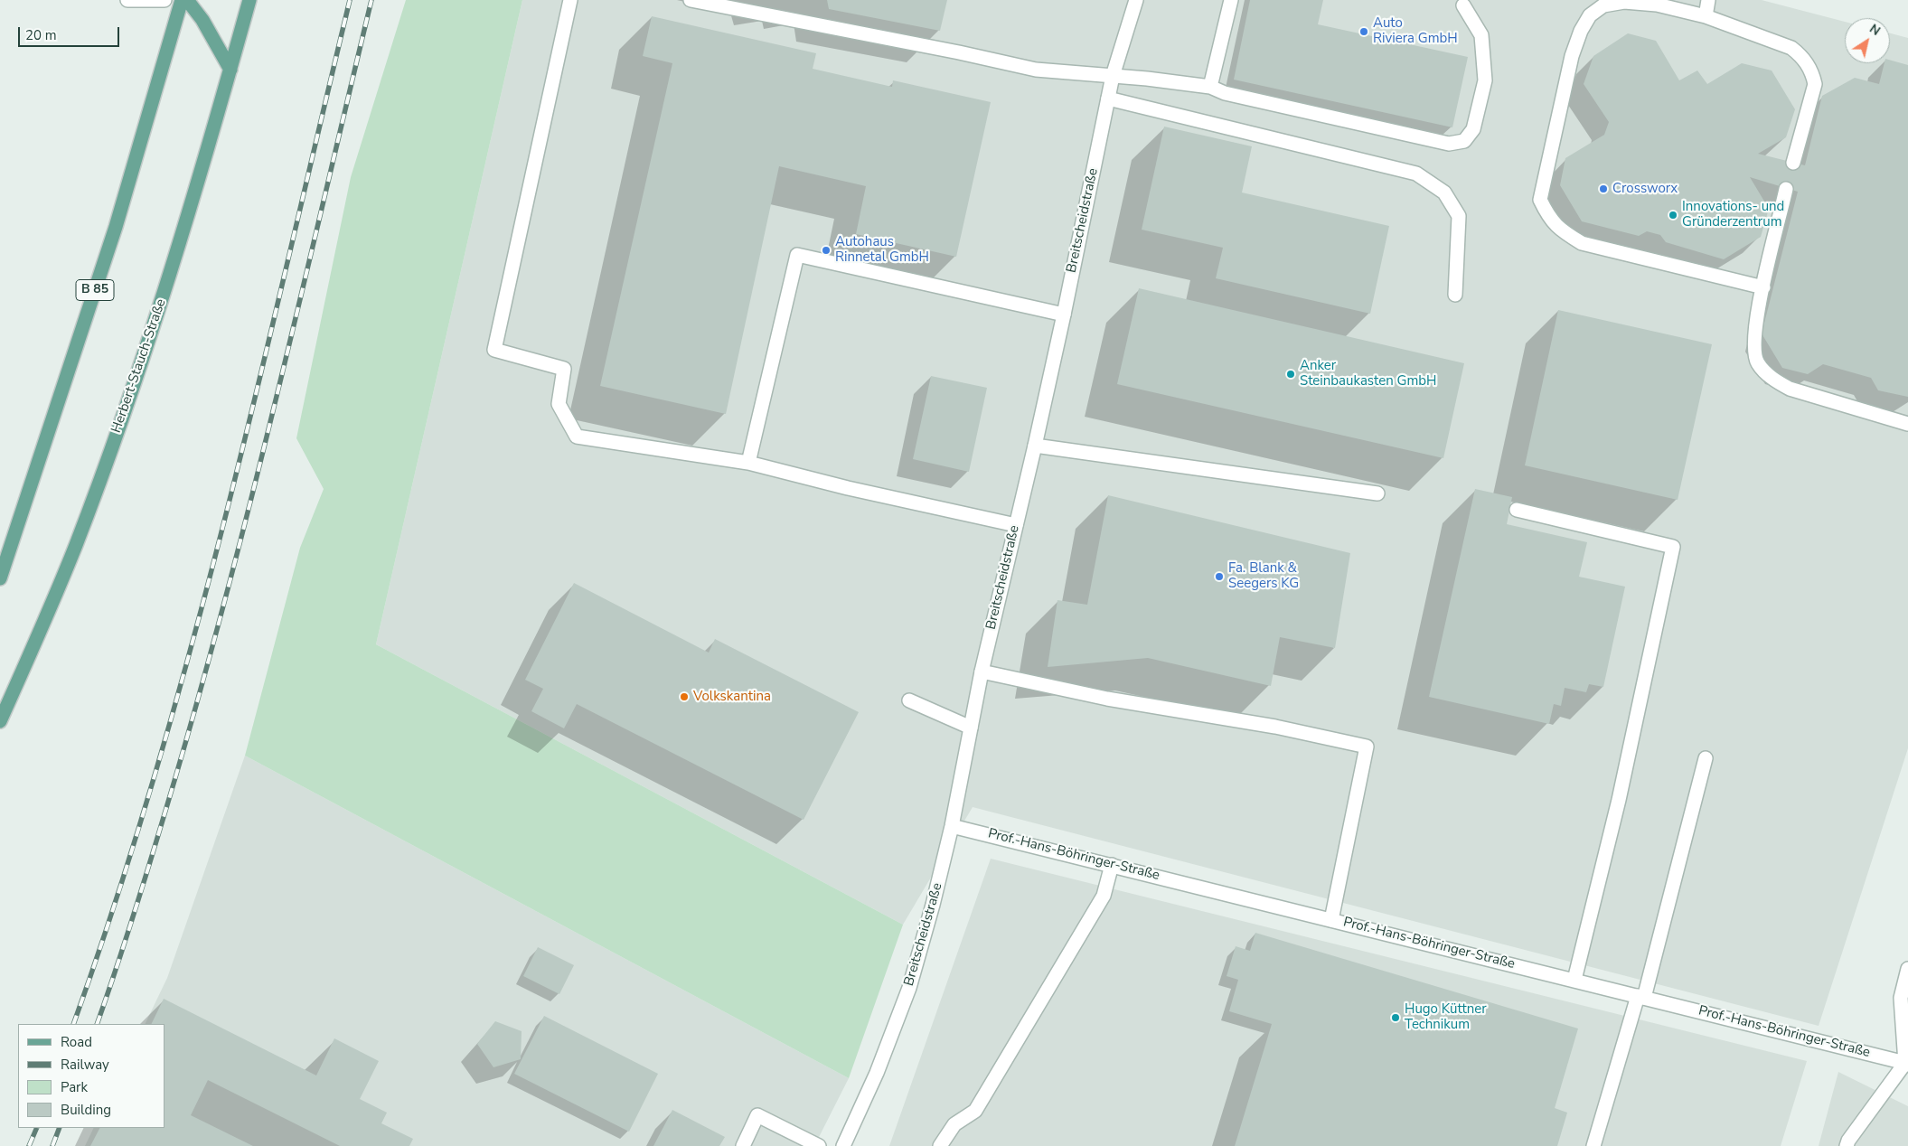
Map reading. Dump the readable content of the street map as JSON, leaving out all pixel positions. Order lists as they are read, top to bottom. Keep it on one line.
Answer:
{"streets":{"main road":["B 85","Herbert-Stauch-Straße"],"street":["Breitscheidstraße","Prof.-Hans-Böhringer-Straße"]},"crossings":[["Breitscheidstraße","Prof.-Hans-Böhringer-Straße"]],"places":["Auto Riviera GmbH","Crossworx","Innovations- und Gründerzentrum","Autohaus Rinnetal GmbH","Anker Steinbaukasten GmbH","Fa. Blank & Seegers KG","Volkskantina","Hugo Küttner Technikum"],"legend":["Road","Railway","Park","Building"],"scale_bar":"20 m","north":"top right"}
